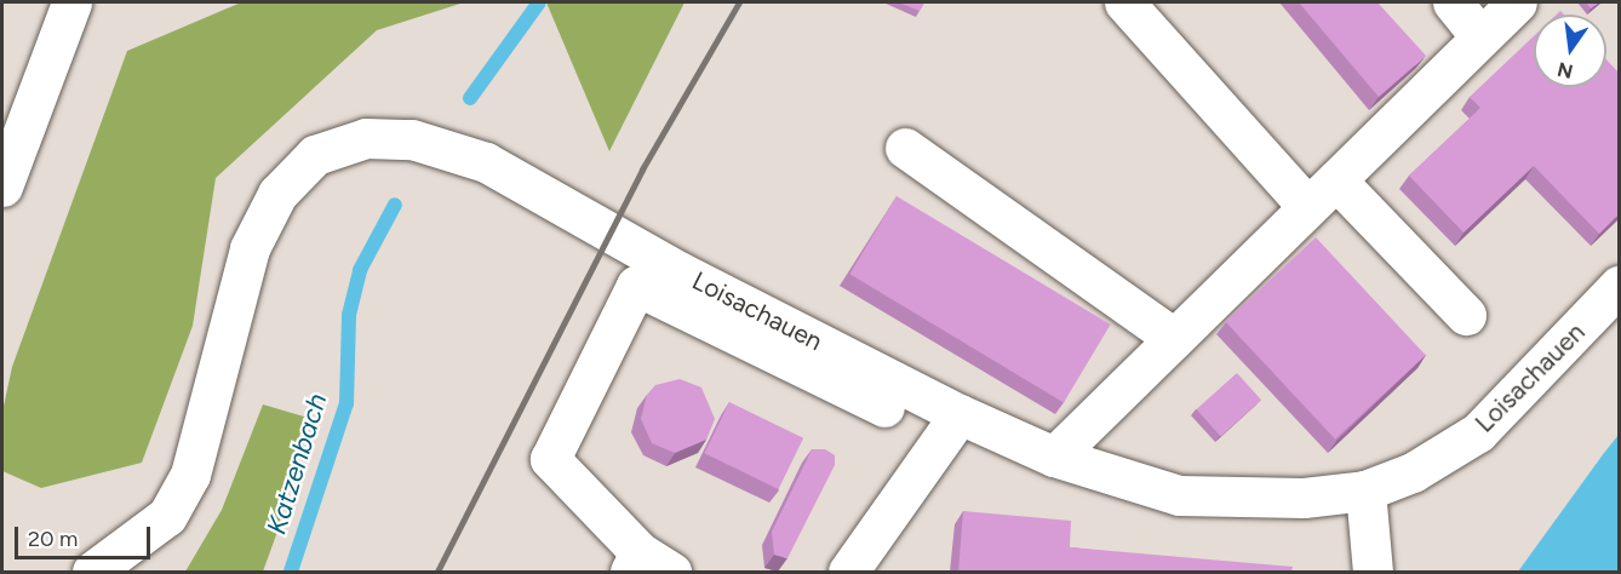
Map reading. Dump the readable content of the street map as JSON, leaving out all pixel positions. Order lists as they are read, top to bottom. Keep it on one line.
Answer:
{"streets":{"street":["Loisachauen"]},"water":["Katzenbach"],"scale_bar":"20 m","north":"bottom"}
